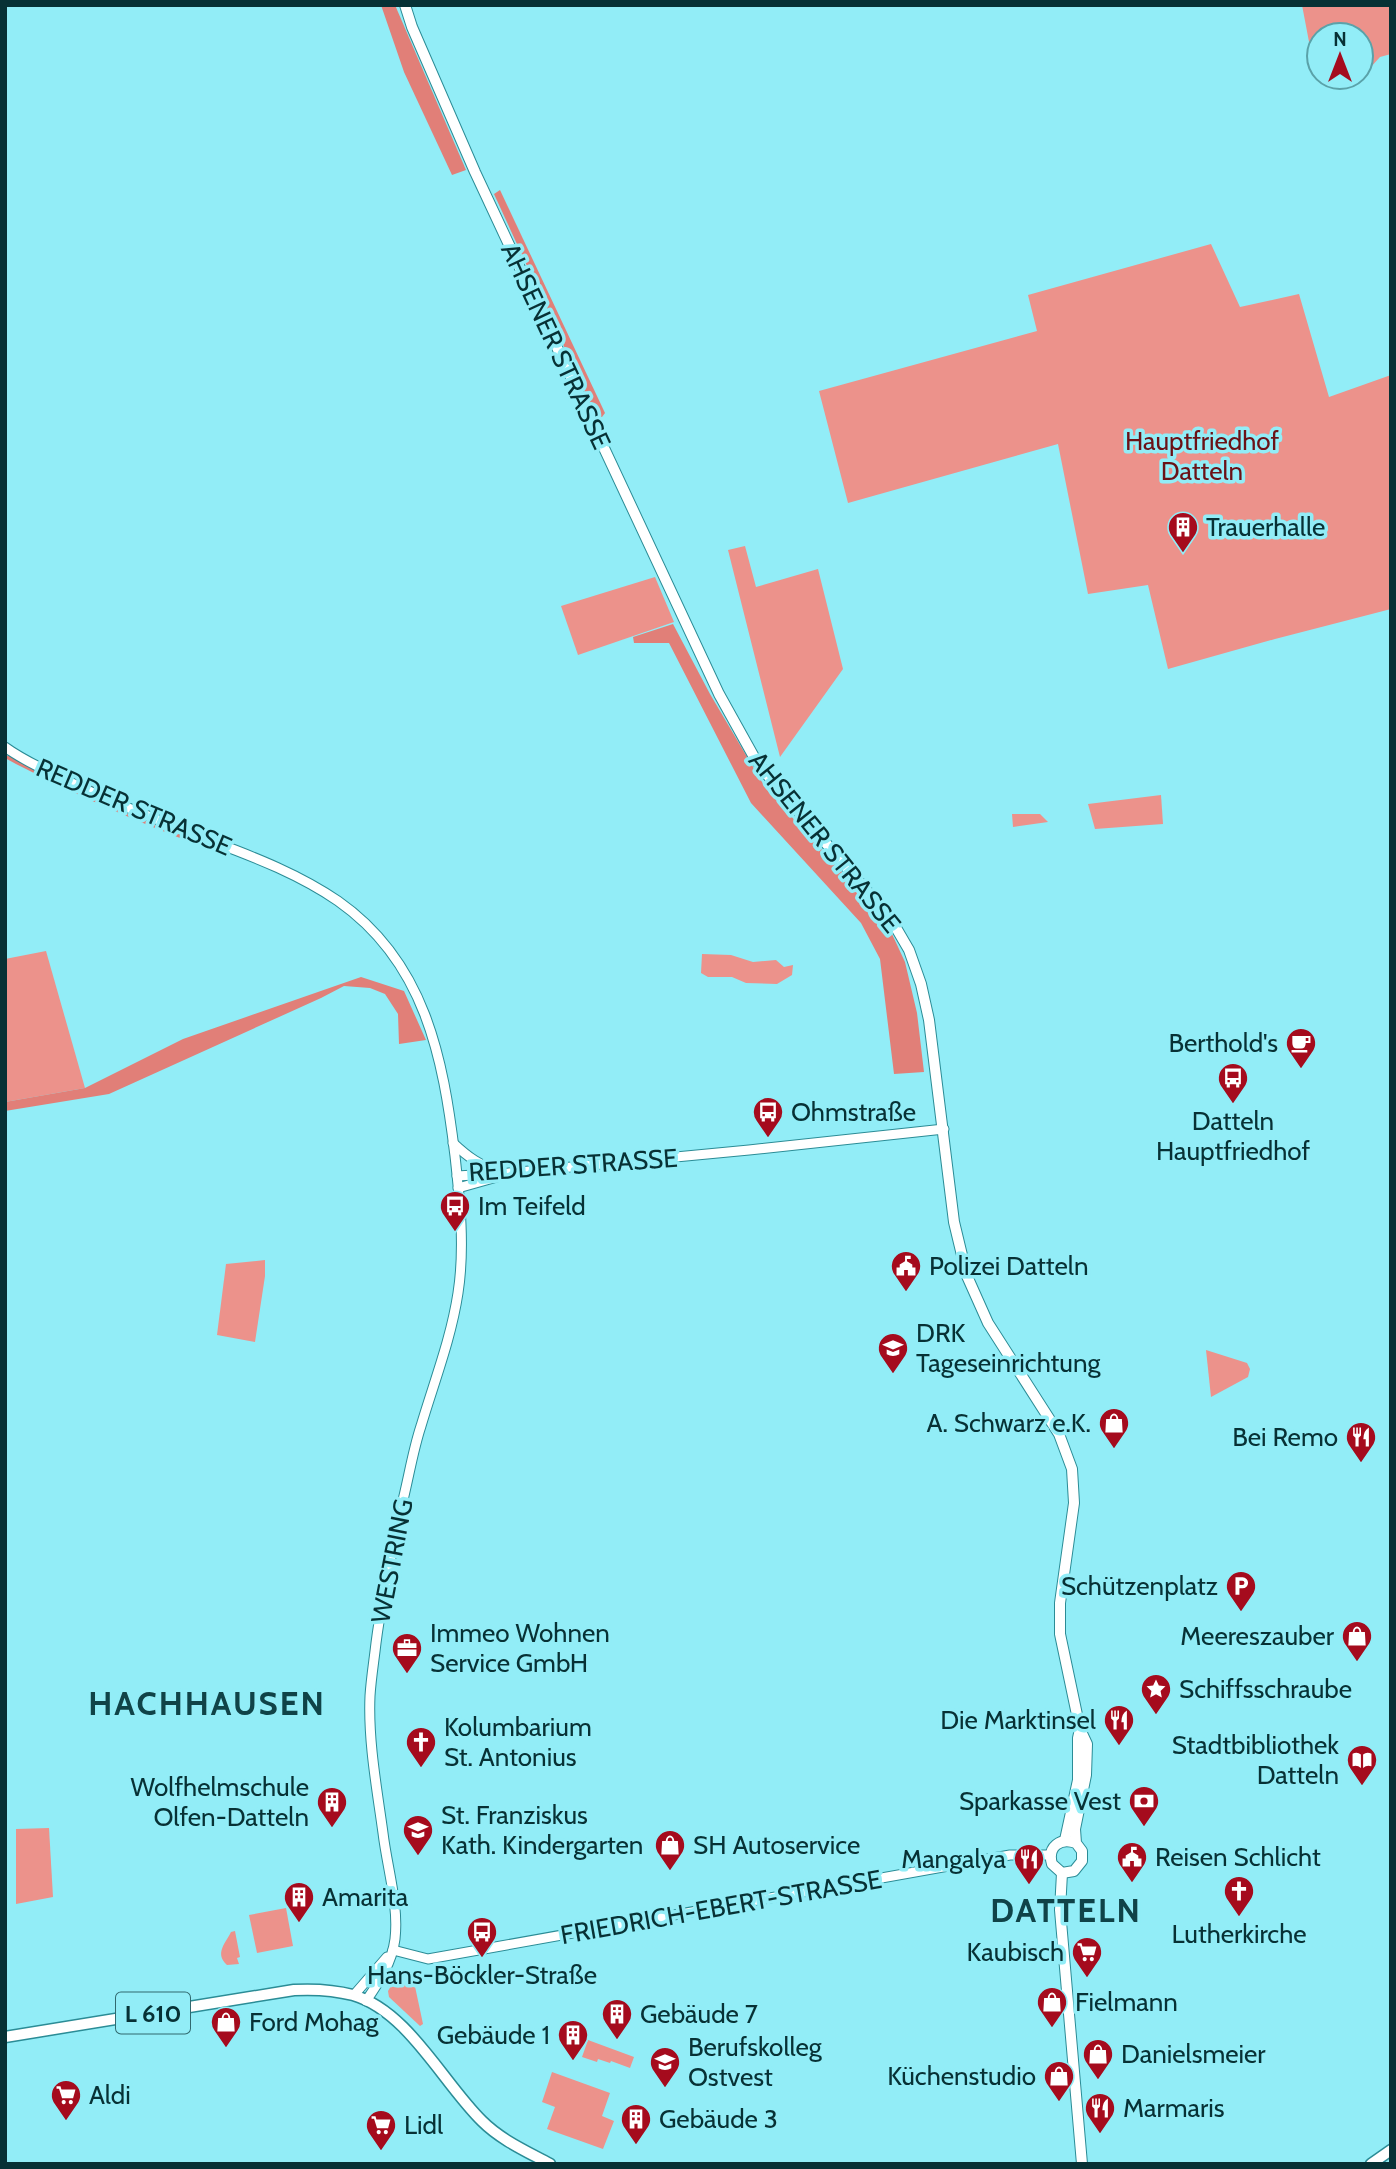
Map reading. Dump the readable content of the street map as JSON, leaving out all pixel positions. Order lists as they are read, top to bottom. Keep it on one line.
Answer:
{"streets":{"main road":["AHSENER STRASSE","L 610"],"street":["REDDER STRASSE","WESTRING","FRIEDRICH-EBERT-STRASSE"]},"crossings":[["AHSENER STRASSE","REDDER STRASSE"],["REDDER STRASSE","WESTRING"],["WESTRING","FRIEDRICH-EBERT-STRASSE"],["WESTRING","L 610"]],"districts":["HACHHAUSEN","DATTELN"],"parks":["Hauptfriedhof Datteln"],"places":{"building":["Trauerhalle","Wolfhelmschule Olfen-Datteln","Amarita","Gebäude 7","Gebäude 1","Gebäude 3"],"cafe":["Berthold's"],"bus stop":["Datteln Hauptfriedhof","Ohmstraße","Im Teifeld","Hans-Böckler-Straße"],"public building":["Polizei Datteln","Reisen Schlicht"],"school or university":["DRK Tageseinrichtung","St. Franziskus Kath. Kindergarten","Berufskolleg Ostvest"],"shop":["A. Schwarz e.K.","Meereszauber","SH Autoservice","Fielmann","Ford Mohag","Danielsmeier","Küchenstudio"],"restaurant":["Bei Remo","Die Marktinsel","Mangalya","Marmaris"],"parking":["Schützenplatz"],"office":["Immeo Wohnen Service GmbH"],"place":["Schiffsschraube"],"church":["Kolumbarium St. Antonius","Lutherkirche"],"library":["Stadtbibliothek Datteln"],"bank":["Sparkasse Vest"],"supermarket":["Kaubisch","Aldi","Lidl"]},"north":"top"}
